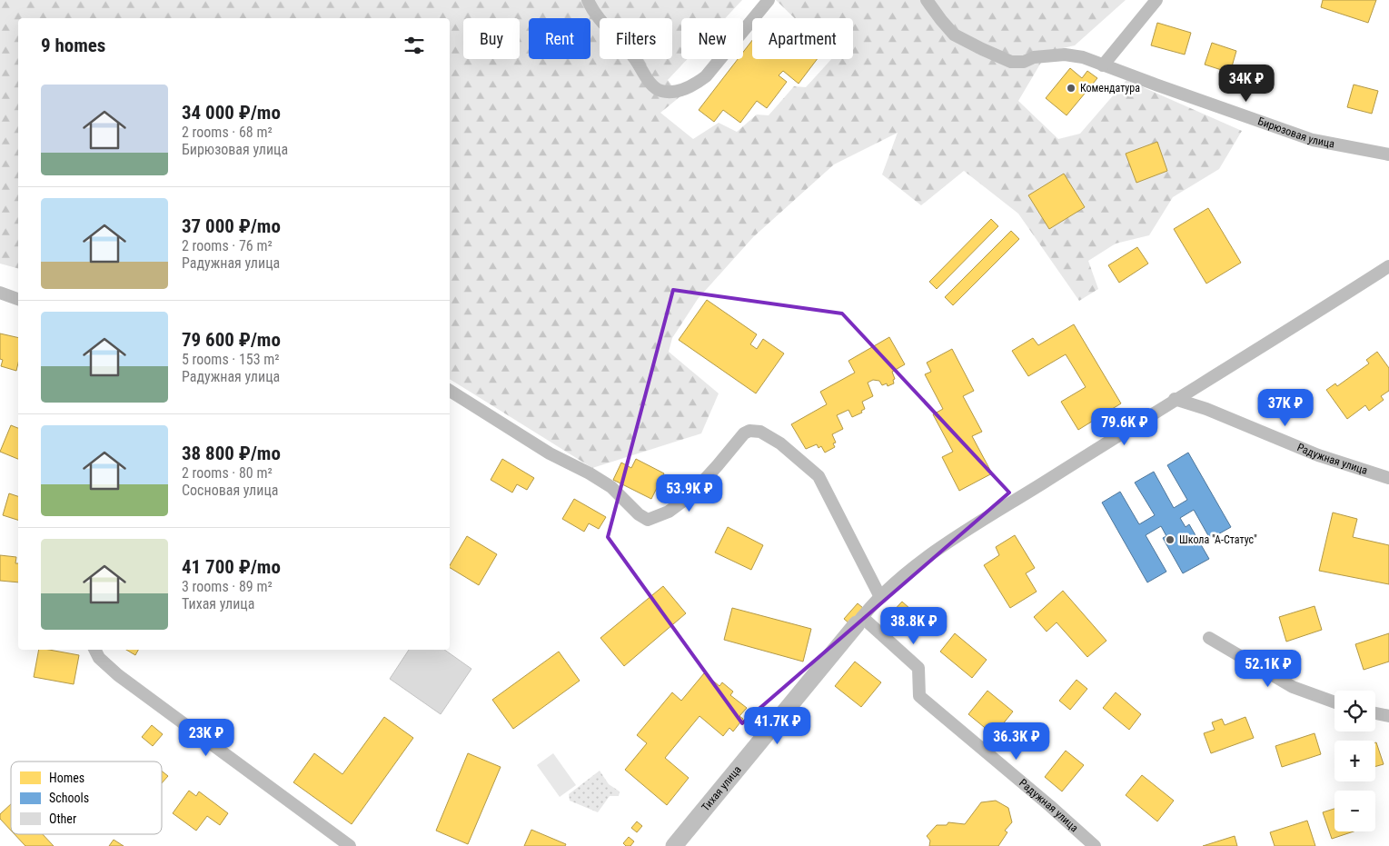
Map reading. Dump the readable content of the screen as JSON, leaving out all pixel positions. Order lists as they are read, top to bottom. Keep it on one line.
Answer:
{"streets":{"street":["Бирюзовая улица","Радужная улица","Тихая улица"]},"crossings":[["Радужная улица","Тихая улица"]],"places":["Комендатура","Школа \"А-Статус\""],"legend":["Homes","Schools","Other"],"page":{"chip":["Buy","Rent","Filters","New","Apartment"],"heading":"9 homes","price":["34K ₽","37K ₽","79.6K ₽","53.9K ₽","38.8K ₽","52.1K ₽","41.7K ₽","23K ₽","36.3K ₽"],"list":[{"name":"34 000 ₽/mo","note":"2 rooms · 68 m² · Бирюзовая улица"},{"name":"37 000 ₽/mo","note":"2 rooms · 76 m² · Радужная улица"},{"name":"79 600 ₽/mo","note":"5 rooms · 153 m² · Радужная улица"},{"name":"38 800 ₽/mo","note":"2 rooms · 80 m² · Сосновая улица"},{"name":"41 700 ₽/mo","note":"3 rooms · 89 m² · Тихая улица"}],"map_buttons":["+","−"]}}
